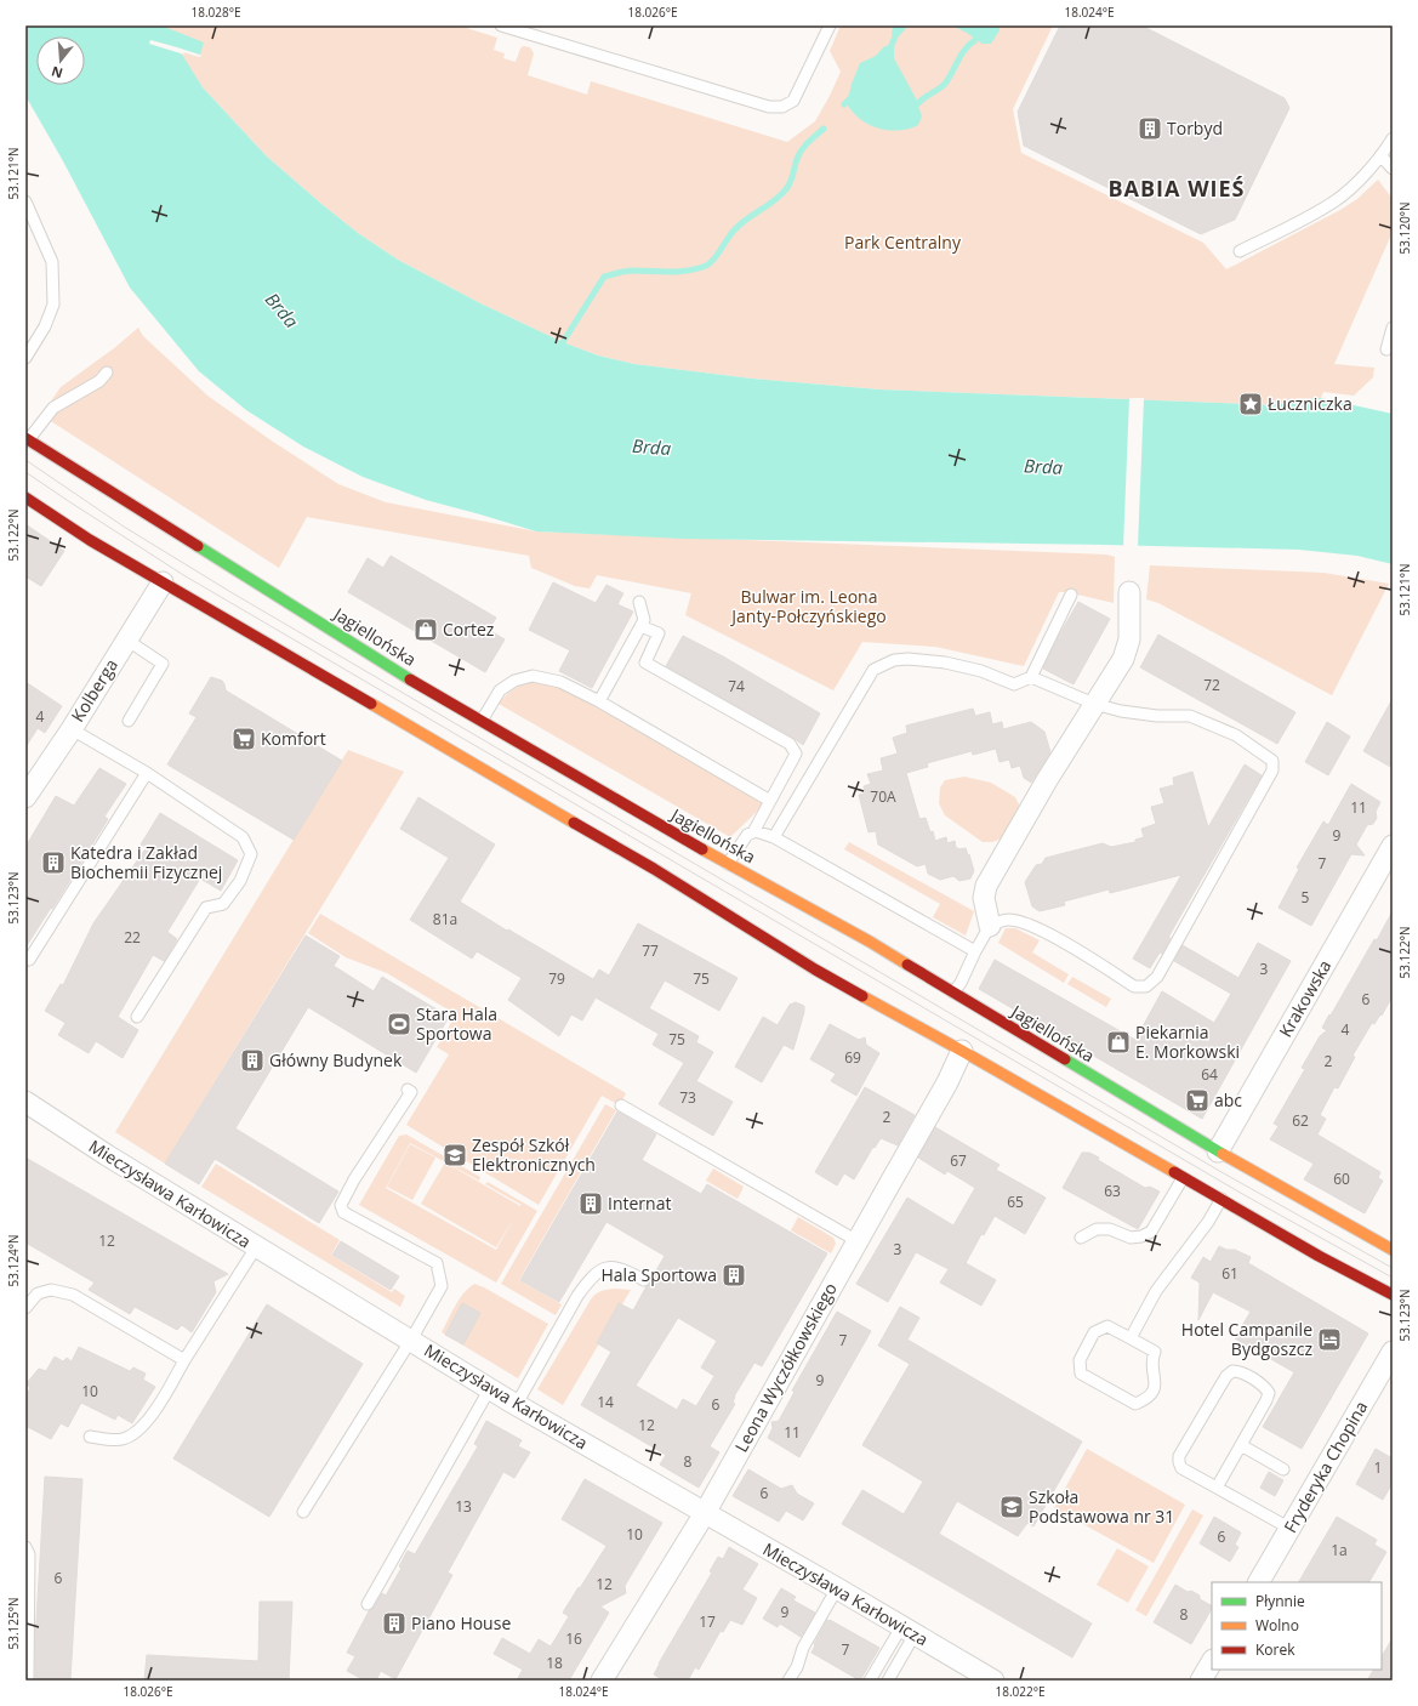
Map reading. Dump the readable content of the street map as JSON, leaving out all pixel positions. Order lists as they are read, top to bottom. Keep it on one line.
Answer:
{"streets":{"main road":["Jagiellońska"],"street":["Kolberga","Krakowska","Mieczysława Karłowicza","Leona Wyczółkowskiego","Fryderyka Chopina"]},"crossings":[["Jagiellońska","Krakowska"],["Mieczysława Karłowicza","Leona Wyczółkowskiego"]],"districts":["BABIA WIEŚ"],"water":["Brda"],"parks":["Park Centralny","Bulwar im. Leona Janty-Połczyńskiego"],"places":{"building":["Torbyd","Katedra i Zakład Biochemii Fizycznej","Główny Budynek","Internat","Hala Sportowa","Piano House"],"place":["Łuczniczka"],"shop":["Cortez","Piekarnia E. Morkowski"],"supermarket":["Komfort","abc"],"sports":["Stara Hala Sportowa"],"school or university":["Zespół Szkół Elektronicznych","Szkoła Podstawowa nr 31"],"hotel":["Hotel Campanile Bydgoszcz"]},"house_numbers":["72","74","4","70A","11","9","7","5","81a","22","77","3","79","75","6","4","75","69","2","64","73","2","62","67","60","63","65","12","3","61","7","9","10","14","6","12","11","8","1","6","13","10","6","1a","6","12","9","8","17","16","7","18"],"legend":["Płynnie","Wolno","Korek"],"north":"bottom","coordinates":["18.028°E","18.026°E","18.024°E","53.121°N","53.120°N","53.122°N","53.123°N","53.124°N","53.125°N","18.022°E"]}
